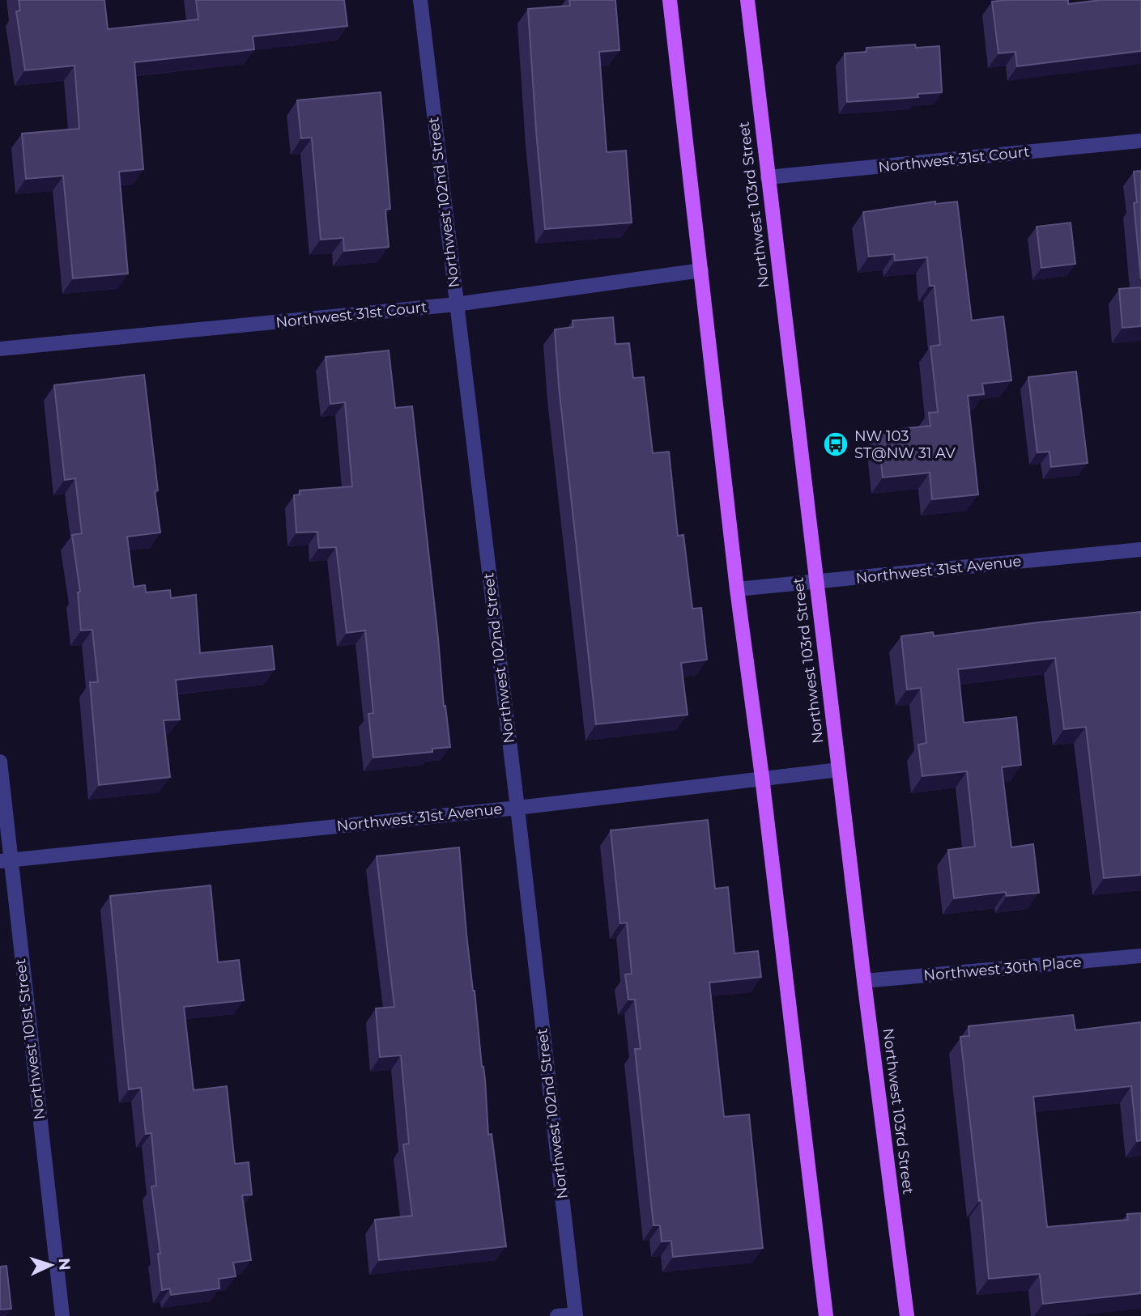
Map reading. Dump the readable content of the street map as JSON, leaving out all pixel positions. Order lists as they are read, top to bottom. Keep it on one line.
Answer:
{"streets":{"main road":["Northwest 103rd Street"],"street":["Northwest 31st Court","Northwest 102nd Street","Northwest 31st Avenue","Northwest 30th Place","Northwest 101st Street"]},"crossings":[["Northwest 31st Court","Northwest 102nd Street"],["Northwest 31st Court","Northwest 103rd Street"],["Northwest 102nd Street","Northwest 31st Avenue"],["Northwest 103rd Street","Northwest 31st Avenue"],["Northwest 103rd Street","Northwest 30th Place"],["Northwest 31st Avenue","Northwest 101st Street"]],"places":{"bus stop":["NW 103 ST@NW 31 AV"]},"north":"right"}
